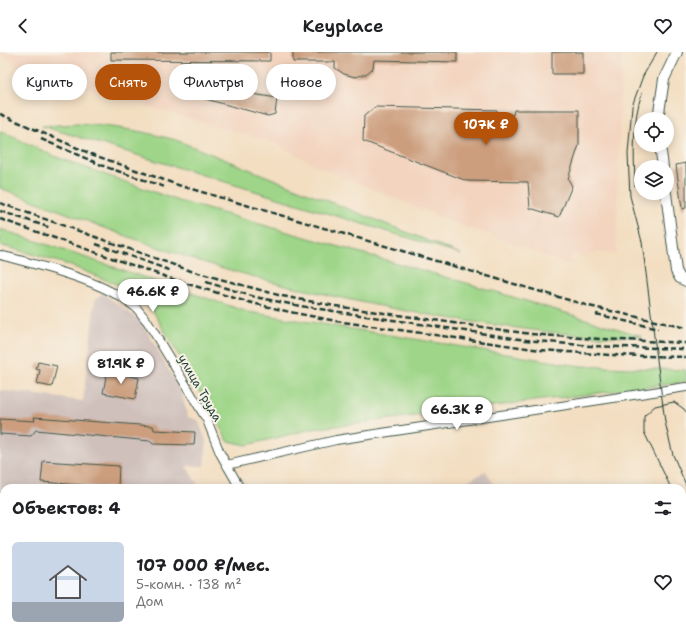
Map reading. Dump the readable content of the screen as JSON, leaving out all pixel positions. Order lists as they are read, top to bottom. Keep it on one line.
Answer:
{"streets":{"street":["улица Труда"]},"page":{"header":"Keyplace","chip":["Купить","Снять","Фильтры","Новое"],"price":["107K ₽","46.6K ₽","81.9K ₽","66.3K ₽"],"heading":"Объектов: 4","list":[{"name":"107 000 ₽/мес.","note":"5-комн. · 138 m² · Дом"}]}}
